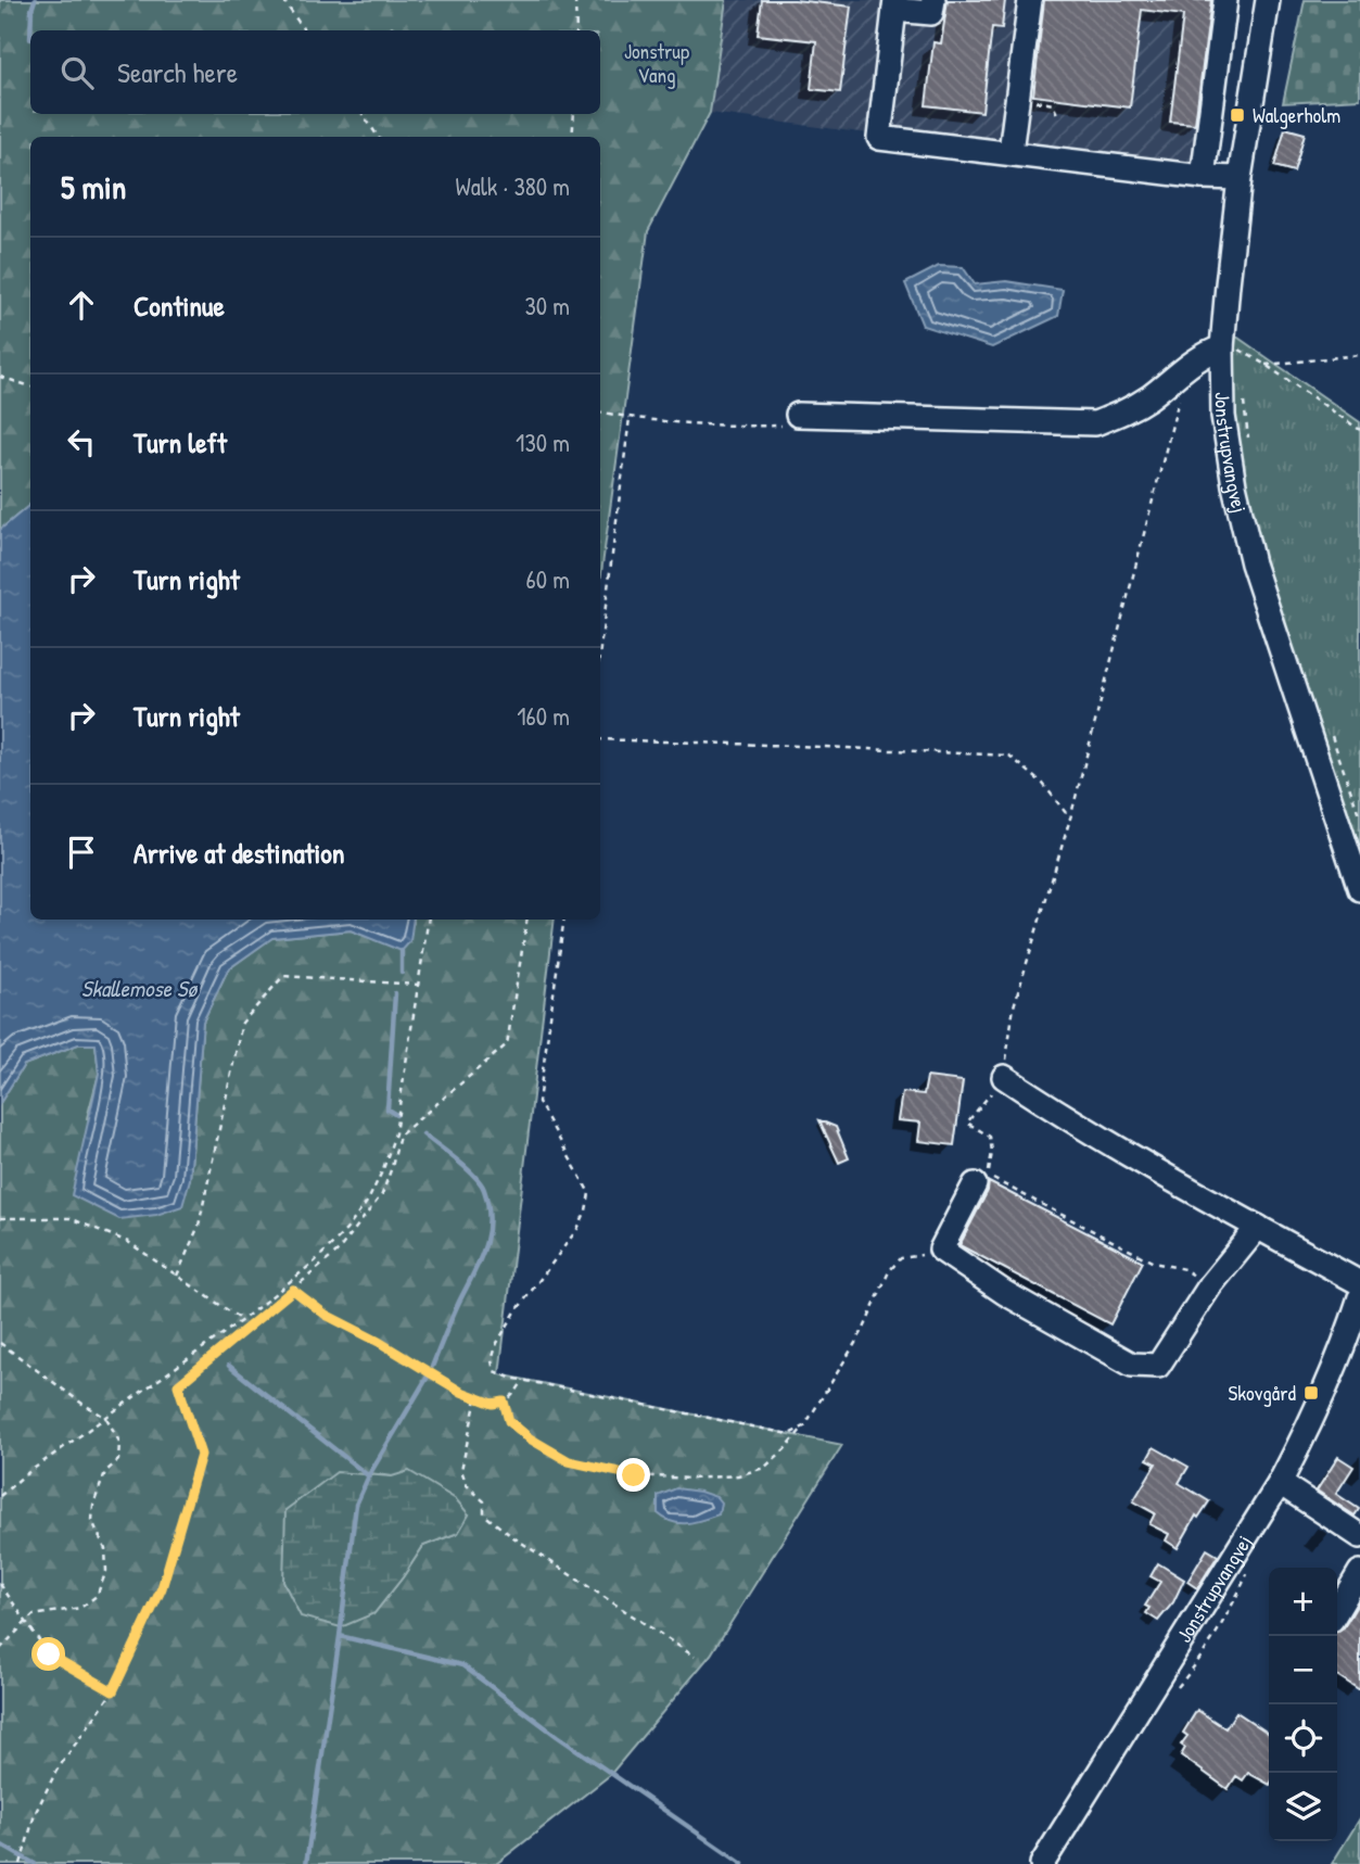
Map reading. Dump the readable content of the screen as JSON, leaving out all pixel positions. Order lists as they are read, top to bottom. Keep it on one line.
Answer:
{"streets":{"street":["Jonstrupvangvej"]},"water":["Skallemose Sø"],"parks":["Jonstrup Vang"],"places":{"transit":["Walgerholm","Skovgård"]},"page":{"search":"Search here","heading":["5 min","Walk · 380 m"],"list":[["Continue","30 m"],["Turn left","130 m"],["Turn right","60 m"],["Turn right","160 m"],"Arrive at destination"],"map_buttons":["+","−"]}}
